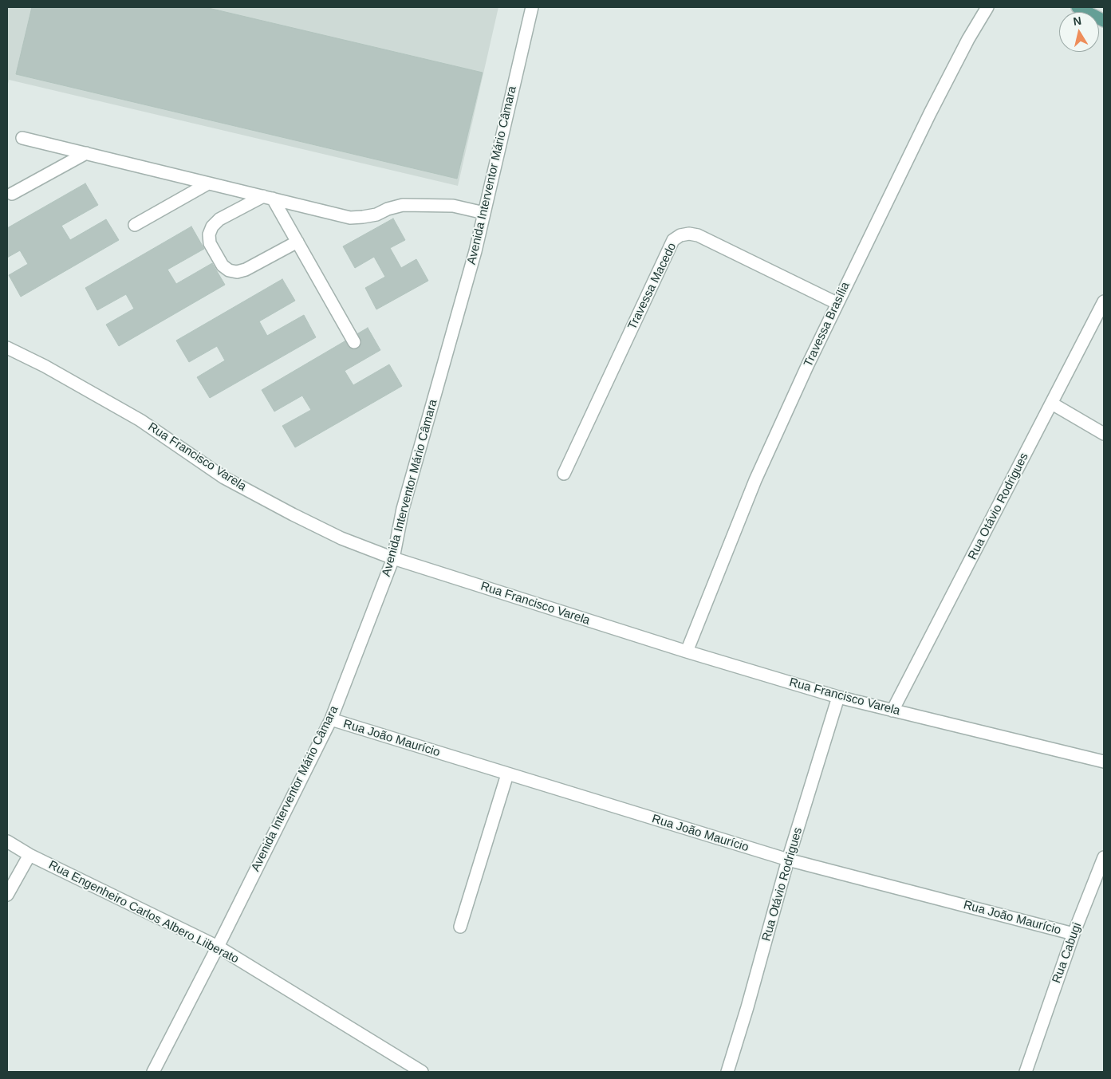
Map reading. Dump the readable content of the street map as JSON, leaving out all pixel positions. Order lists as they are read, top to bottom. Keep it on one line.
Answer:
{"streets":{"street":["Avenida Interventor Mário Câmara","Travessa Macedo","Travessa Brasília","Rua Francisco Varela","Rua Otávio Rodrigues","Rua João Maurício","Rua Engenheiro Carlos Albero Liiberato","Rua Cabugi"]},"crossings":[["Avenida Interventor Mário Câmara","Rua Francisco Varela"],["Avenida Interventor Mário Câmara","Rua João Maurício"],["Avenida Interventor Mário Câmara","Rua Engenheiro Carlos Albero Liiberato"],["Travessa Macedo","Travessa Brasília"],["Travessa Brasília","Rua Francisco Varela"],["Rua Francisco Varela","Rua Otávio Rodrigues"],["Rua Otávio Rodrigues","Rua João Maurício"],["Rua João Maurício","Rua Cabugi"]],"north":"top"}
